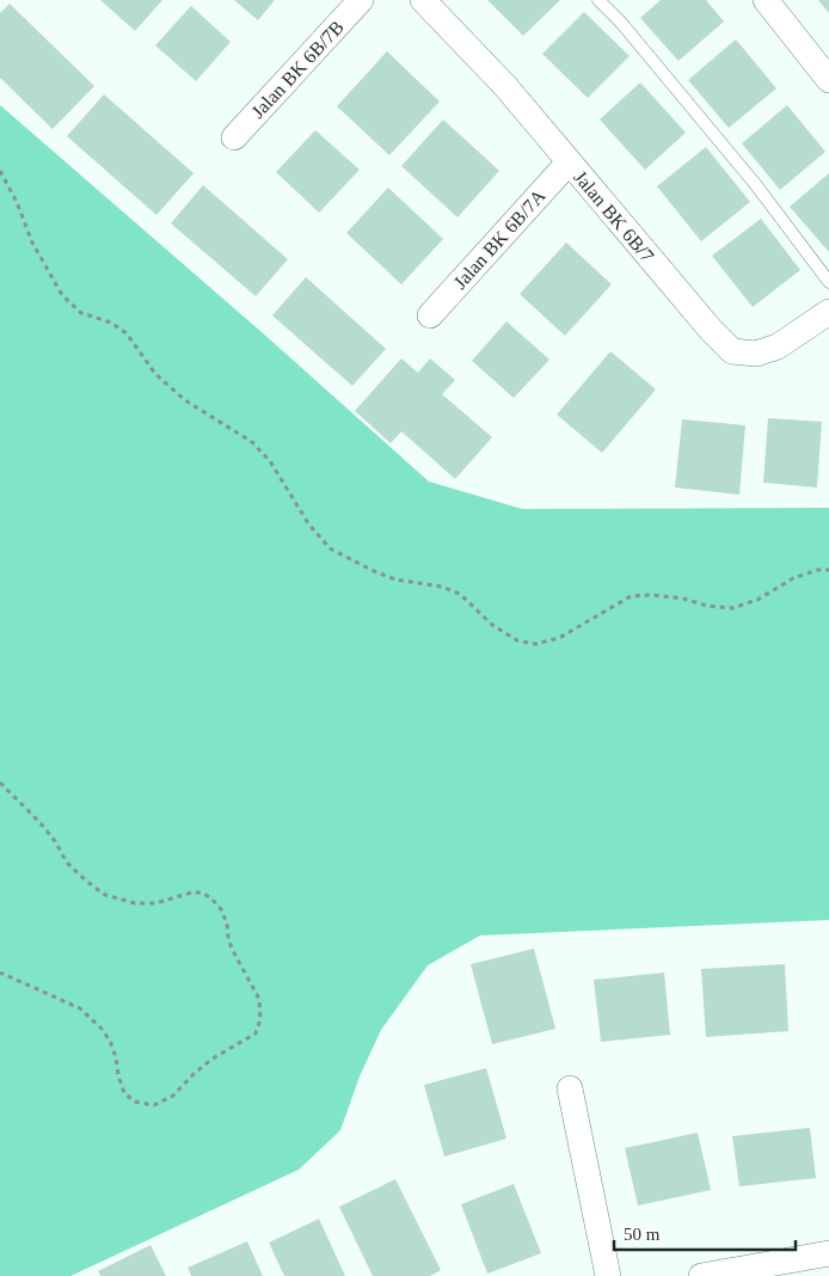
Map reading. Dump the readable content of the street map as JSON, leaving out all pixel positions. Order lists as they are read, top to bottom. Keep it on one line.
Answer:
{"streets":{"street":["Jalan BK 6B/7B","Jalan BK 6B/7","Jalan BK 6B/7A"]},"crossings":[["Jalan BK 6B/7","Jalan BK 6B/7A"]],"scale_bar":"50 m"}
